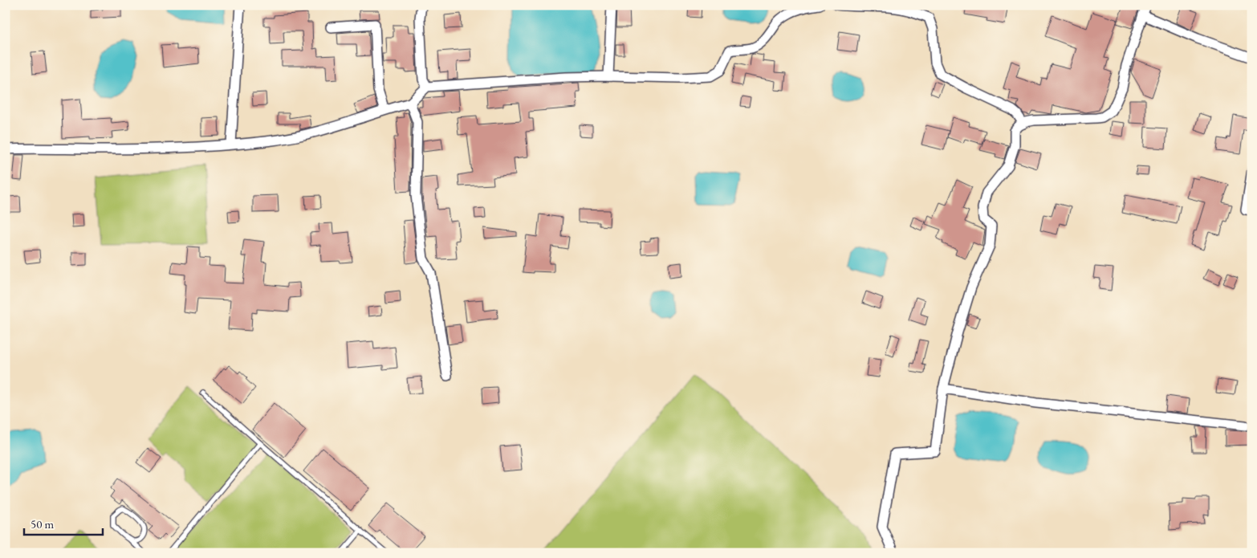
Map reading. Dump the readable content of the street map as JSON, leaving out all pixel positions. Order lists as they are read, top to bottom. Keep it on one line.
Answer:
{"scale_bar":"50 m"}
